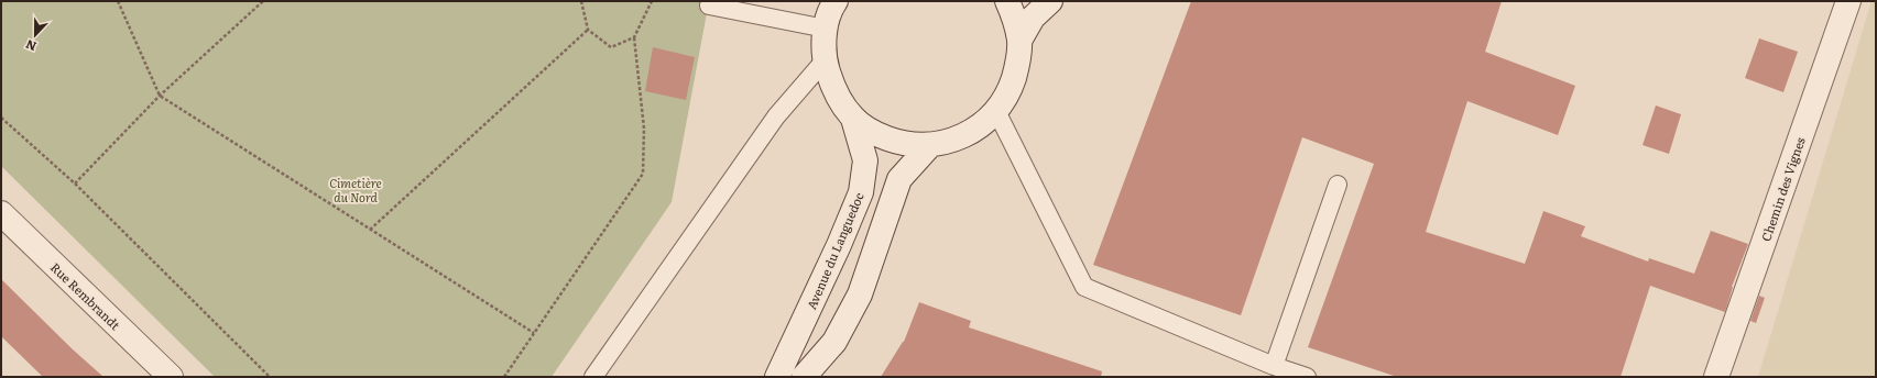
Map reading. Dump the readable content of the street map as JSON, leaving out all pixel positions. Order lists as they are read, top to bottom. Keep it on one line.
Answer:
{"streets":{"main road":["Chemin des Vignes","Avenue du Languedoc","Rue Rembrandt"]},"parks":["Cimetière du Nord"],"north":"bottom"}
